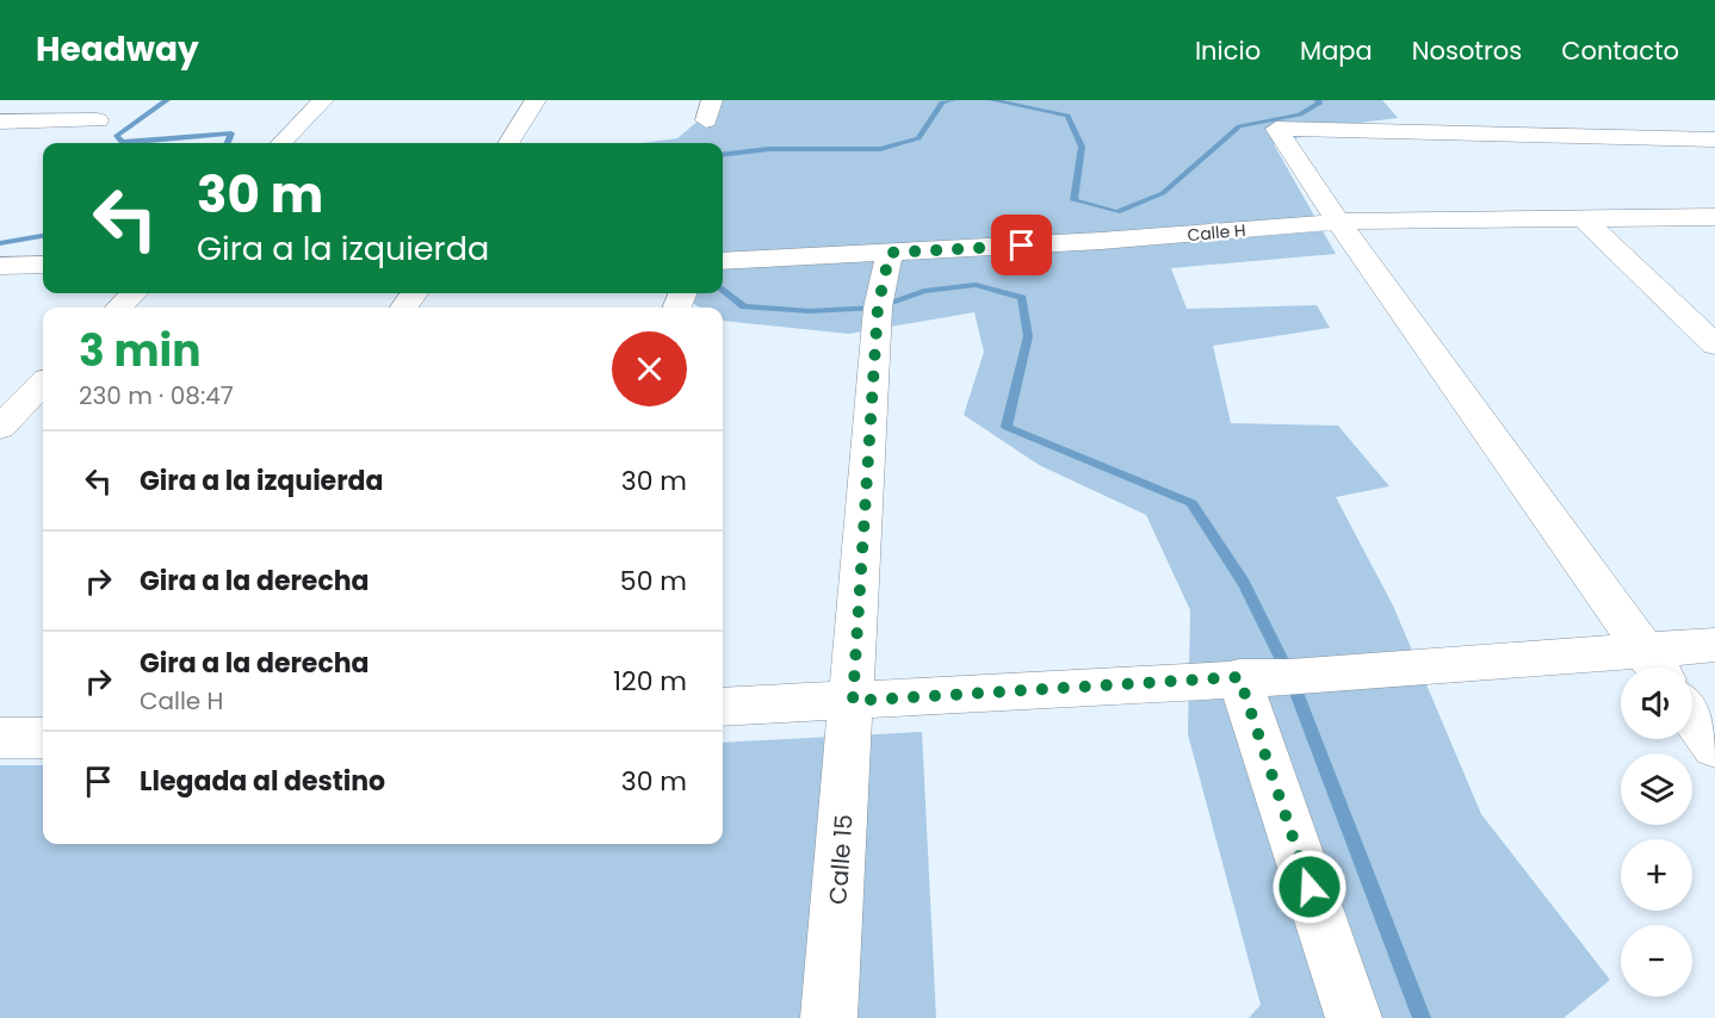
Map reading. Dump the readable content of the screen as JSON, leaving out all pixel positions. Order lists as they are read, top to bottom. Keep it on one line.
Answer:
{"streets":{"street":["Calle H","Calle 15"]},"crossings":[["Calle H","Calle 15"]],"page":{"header":"Headway","nav":["Inicio","Mapa","Nosotros","Contacto"],"turn":["30 m","Gira a la izquierda"],"heading":["3 min","230 m · 08:47"],"list":[{"name":"Gira a la izquierda","value":"30 m"},{"name":"Gira a la derecha","value":"50 m"},{"name":"Gira a la derecha","note":"Calle H","value":"120 m"},{"name":"Llegada al destino","value":"30 m"}],"map_buttons":["+","−"]}}
